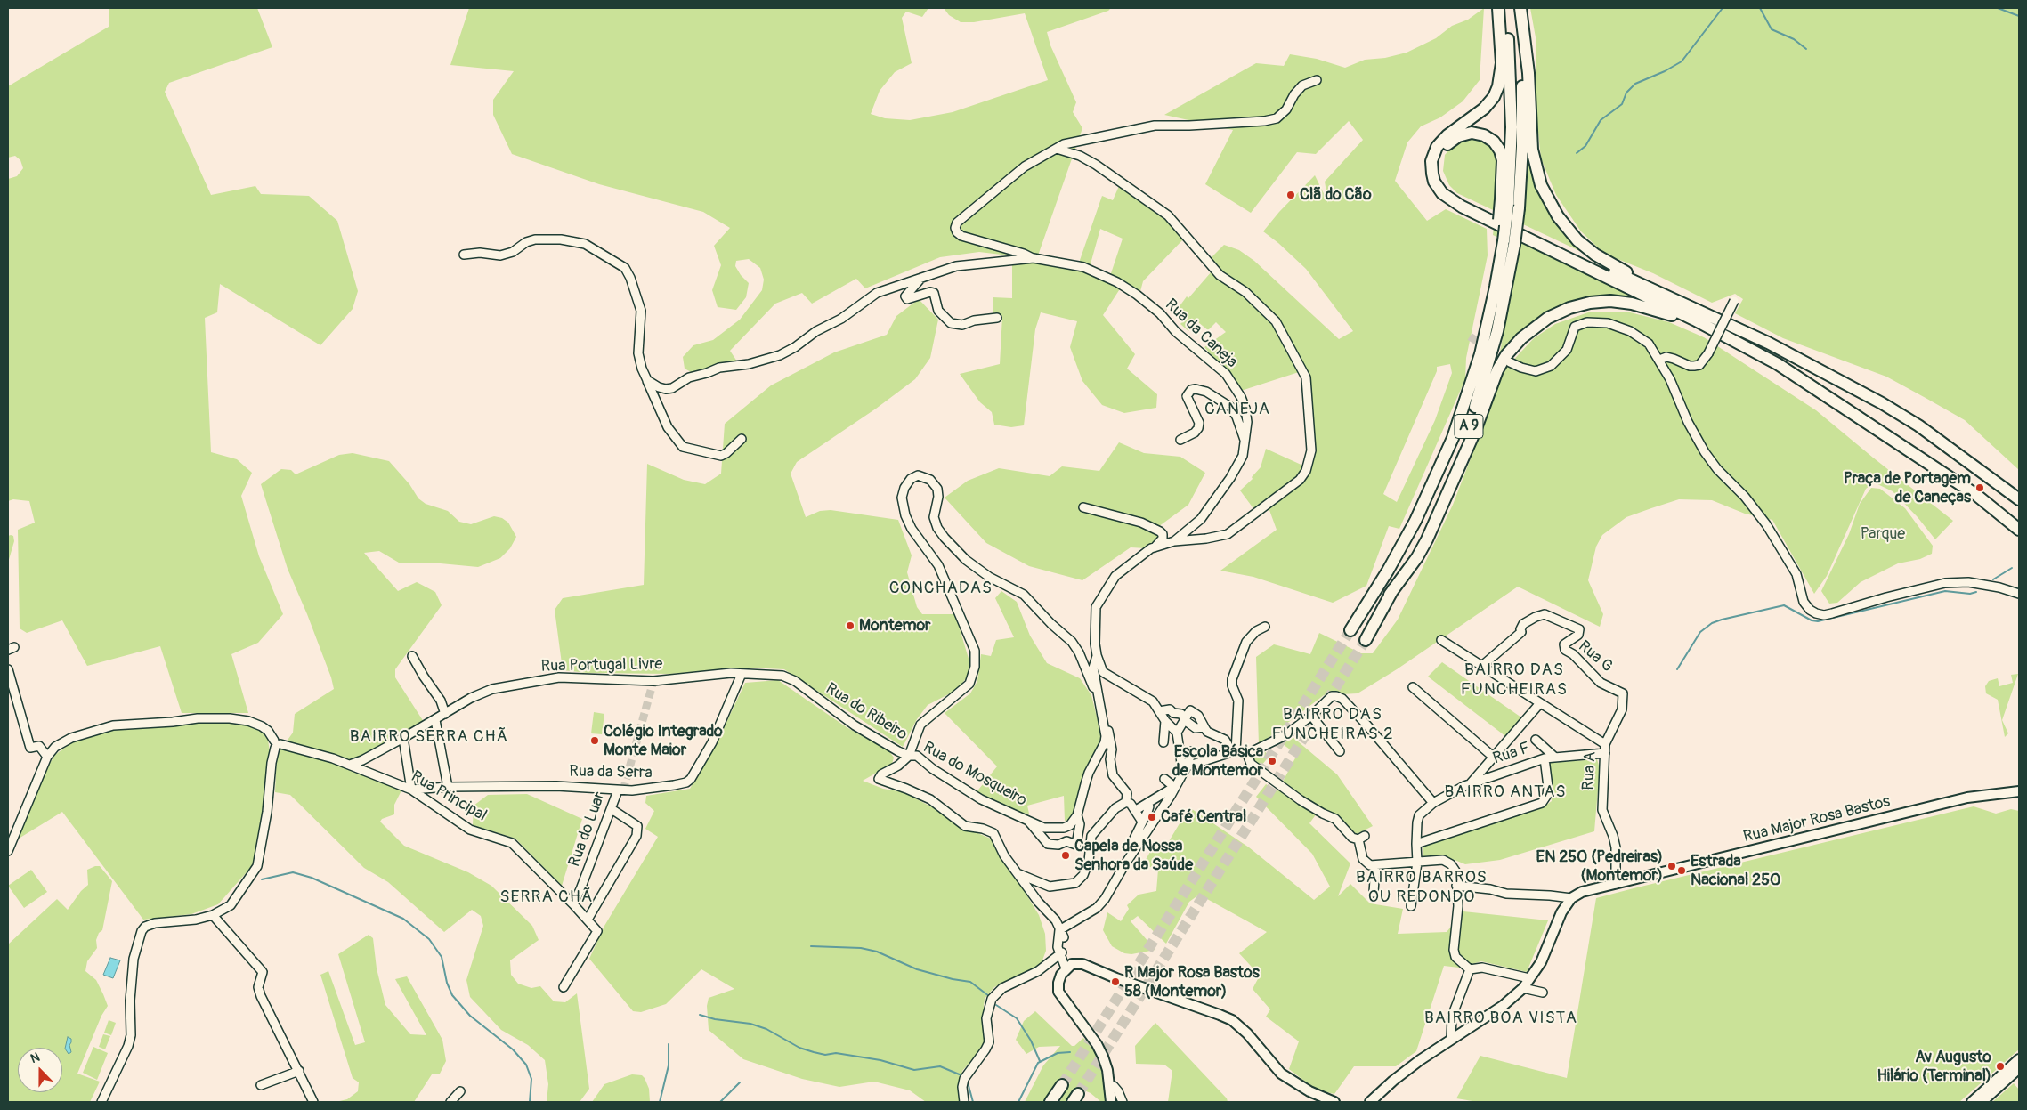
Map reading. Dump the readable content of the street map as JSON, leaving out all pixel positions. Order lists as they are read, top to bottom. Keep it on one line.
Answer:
{"streets":{"highway":["A 9"],"main road":["Rua Major Rosa Bastos"],"street":["Rua da Caneja","Rua G","Rua Portugal Livre","Rua do Ribeiro","Rua F","Rua A","Rua da Serra","Rua do Mosqueiro","Rua Principal","Rua do Luar"]},"crossings":[["Rua G","Rua A"],["Rua Portugal Livre","Rua do Ribeiro"],["Rua Portugal Livre","Rua da Serra"],["Rua Portugal Livre","Rua Principal"],["Rua do Ribeiro","Rua da Serra"],["Rua do Ribeiro","Rua do Mosqueiro"],["Rua F","Rua A"],["Rua A","Rua Major Rosa Bastos"],["Rua da Serra","Rua Principal"],["Rua da Serra","Rua do Luar"],["Rua Principal","Rua do Luar"]],"districts":["CANEJA","CONCHADAS","BAIRRO DAS FUNCHEIRAS","BAIRRO DAS FUNCHEIRAS 2","BAIRRO SERRA CHÃ","BAIRRO ANTAS","BAIRRO BARROS OU REDONDO","SERRA CHÃ","BAIRRO BOA VISTA"],"parks":["Parque"],"places":["Clã do Cão","Praça de Portagem de Caneças","Montemor","Colégio Integrado Monte Maior","Escola Básica de Montemor","Café Central","Capela de Nossa Senhora da Saúde","EN 250 (Pedreiras) (Montemor)","Estrada Nacional 250","R Major Rosa Bastos 58 (Montemor)","Av Augusto Hilário (Terminal)"],"north":"top"}
